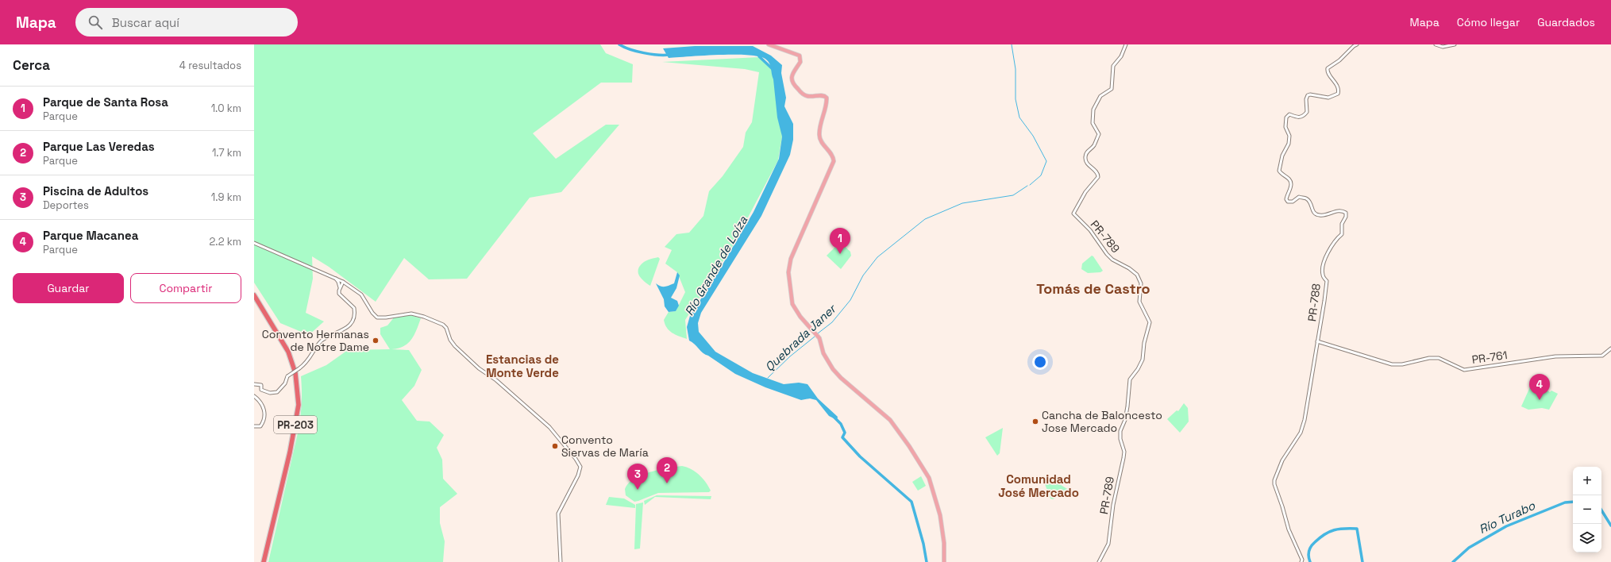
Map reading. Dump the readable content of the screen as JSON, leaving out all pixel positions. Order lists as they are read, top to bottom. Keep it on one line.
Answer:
{"streets":{"highway":["PR-203"],"street":["PR-789","PR-788","PR-761"]},"crossings":[["PR-788","PR-761"]],"districts":["Tomás de Castro","Estancias de Monte Verde","Comunidad José Mercado"],"water":["Río Grande de Loíza","Quebrada Janer","Río Turabo"],"places":["Convento Hermanas de Notre Dame","Cancha de Baloncesto Jose Mercado","Convento Siervas de María"],"page":{"header":"Mapa","search":"Buscar aquí","nav":["Mapa","Cómo llegar","Guardados"],"heading":["Cerca","4 resultados"],"list":[{"mark":"1","name":"Parque de Santa Rosa","note":"Parque","value":"1.0 km"},{"mark":"2","name":"Parque Las Veredas","note":"Parque","value":"1.7 km"},{"mark":"3","name":"Piscina de Adultos","note":"Deportes","value":"1.9 km"},{"mark":"4","name":"Parque Macanea","note":"Parque","value":"2.2 km"}],"pins":["1","4","2","3"],"buttons":["Guardar","Compartir"],"map_buttons":["+","−"]}}
